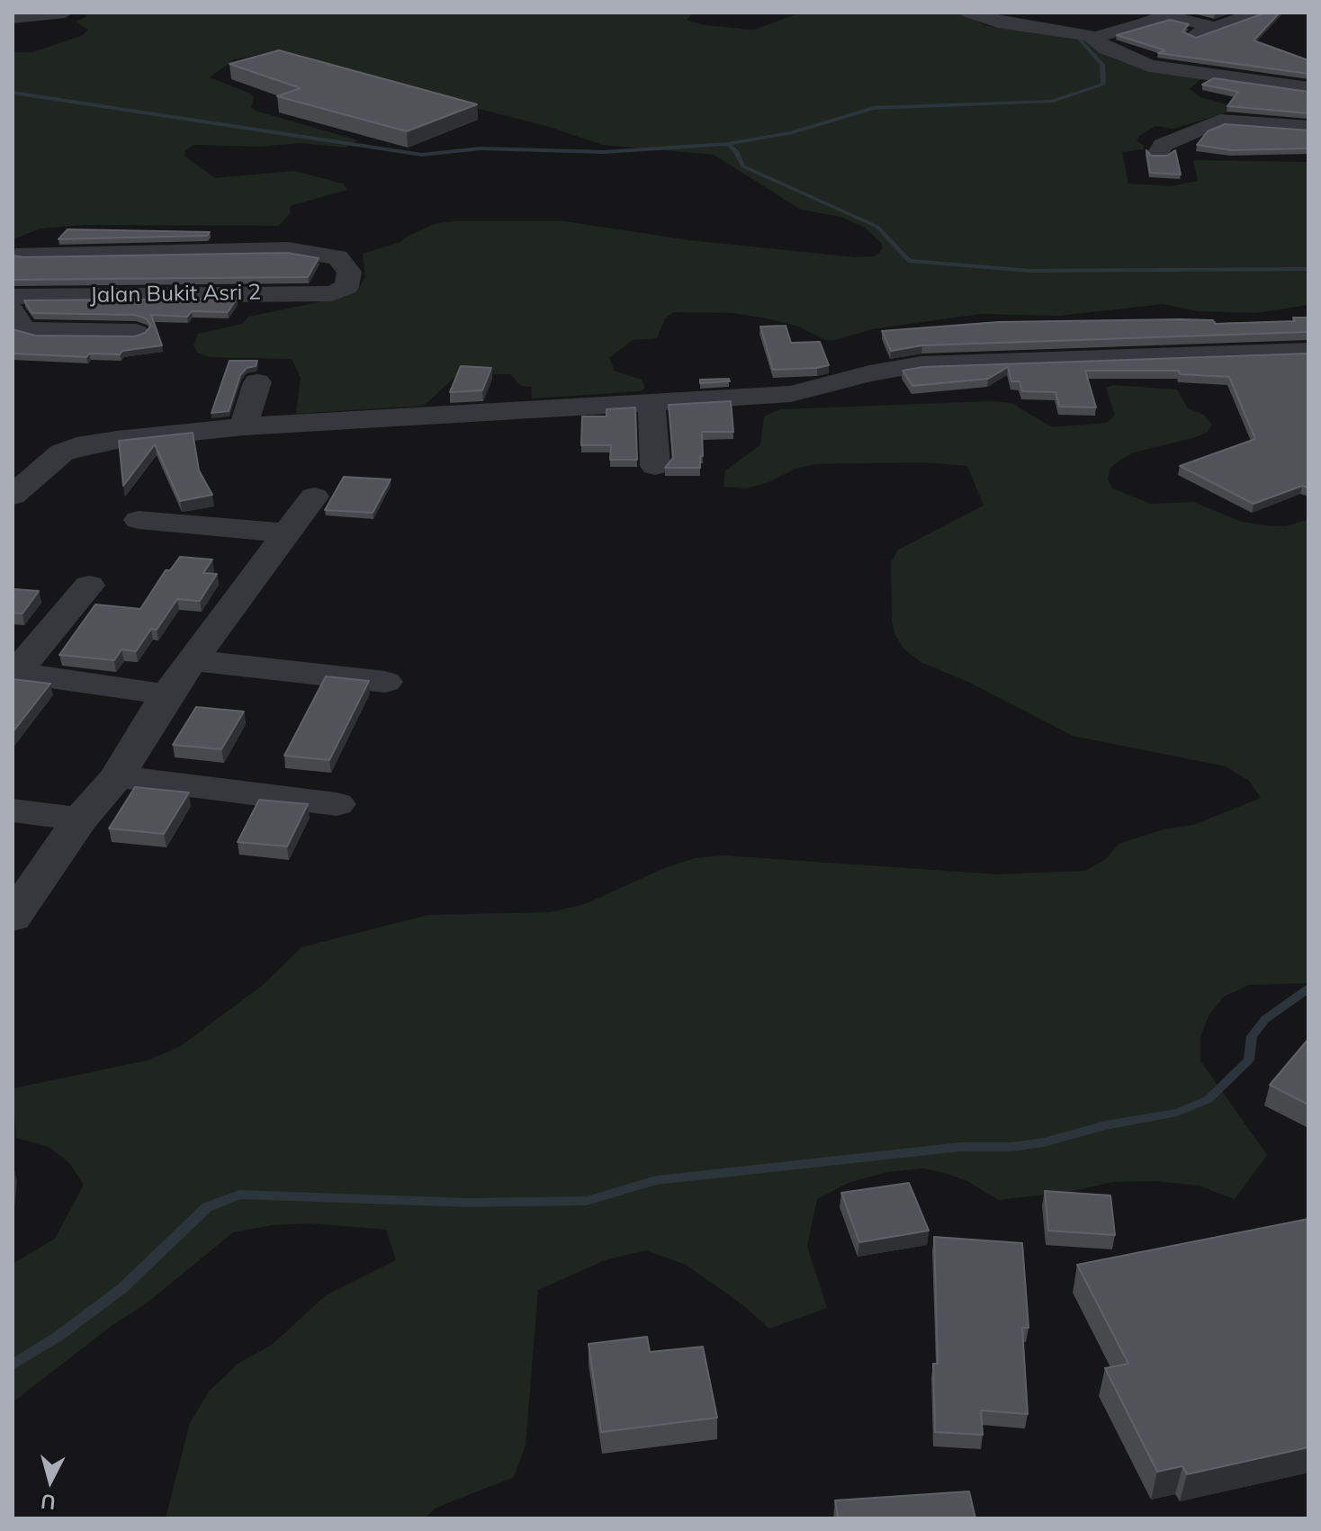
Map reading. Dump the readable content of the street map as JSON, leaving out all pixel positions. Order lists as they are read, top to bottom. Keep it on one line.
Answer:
{"streets":{"street":["Jalan Bukit Asri 2"]},"north":"bottom"}
